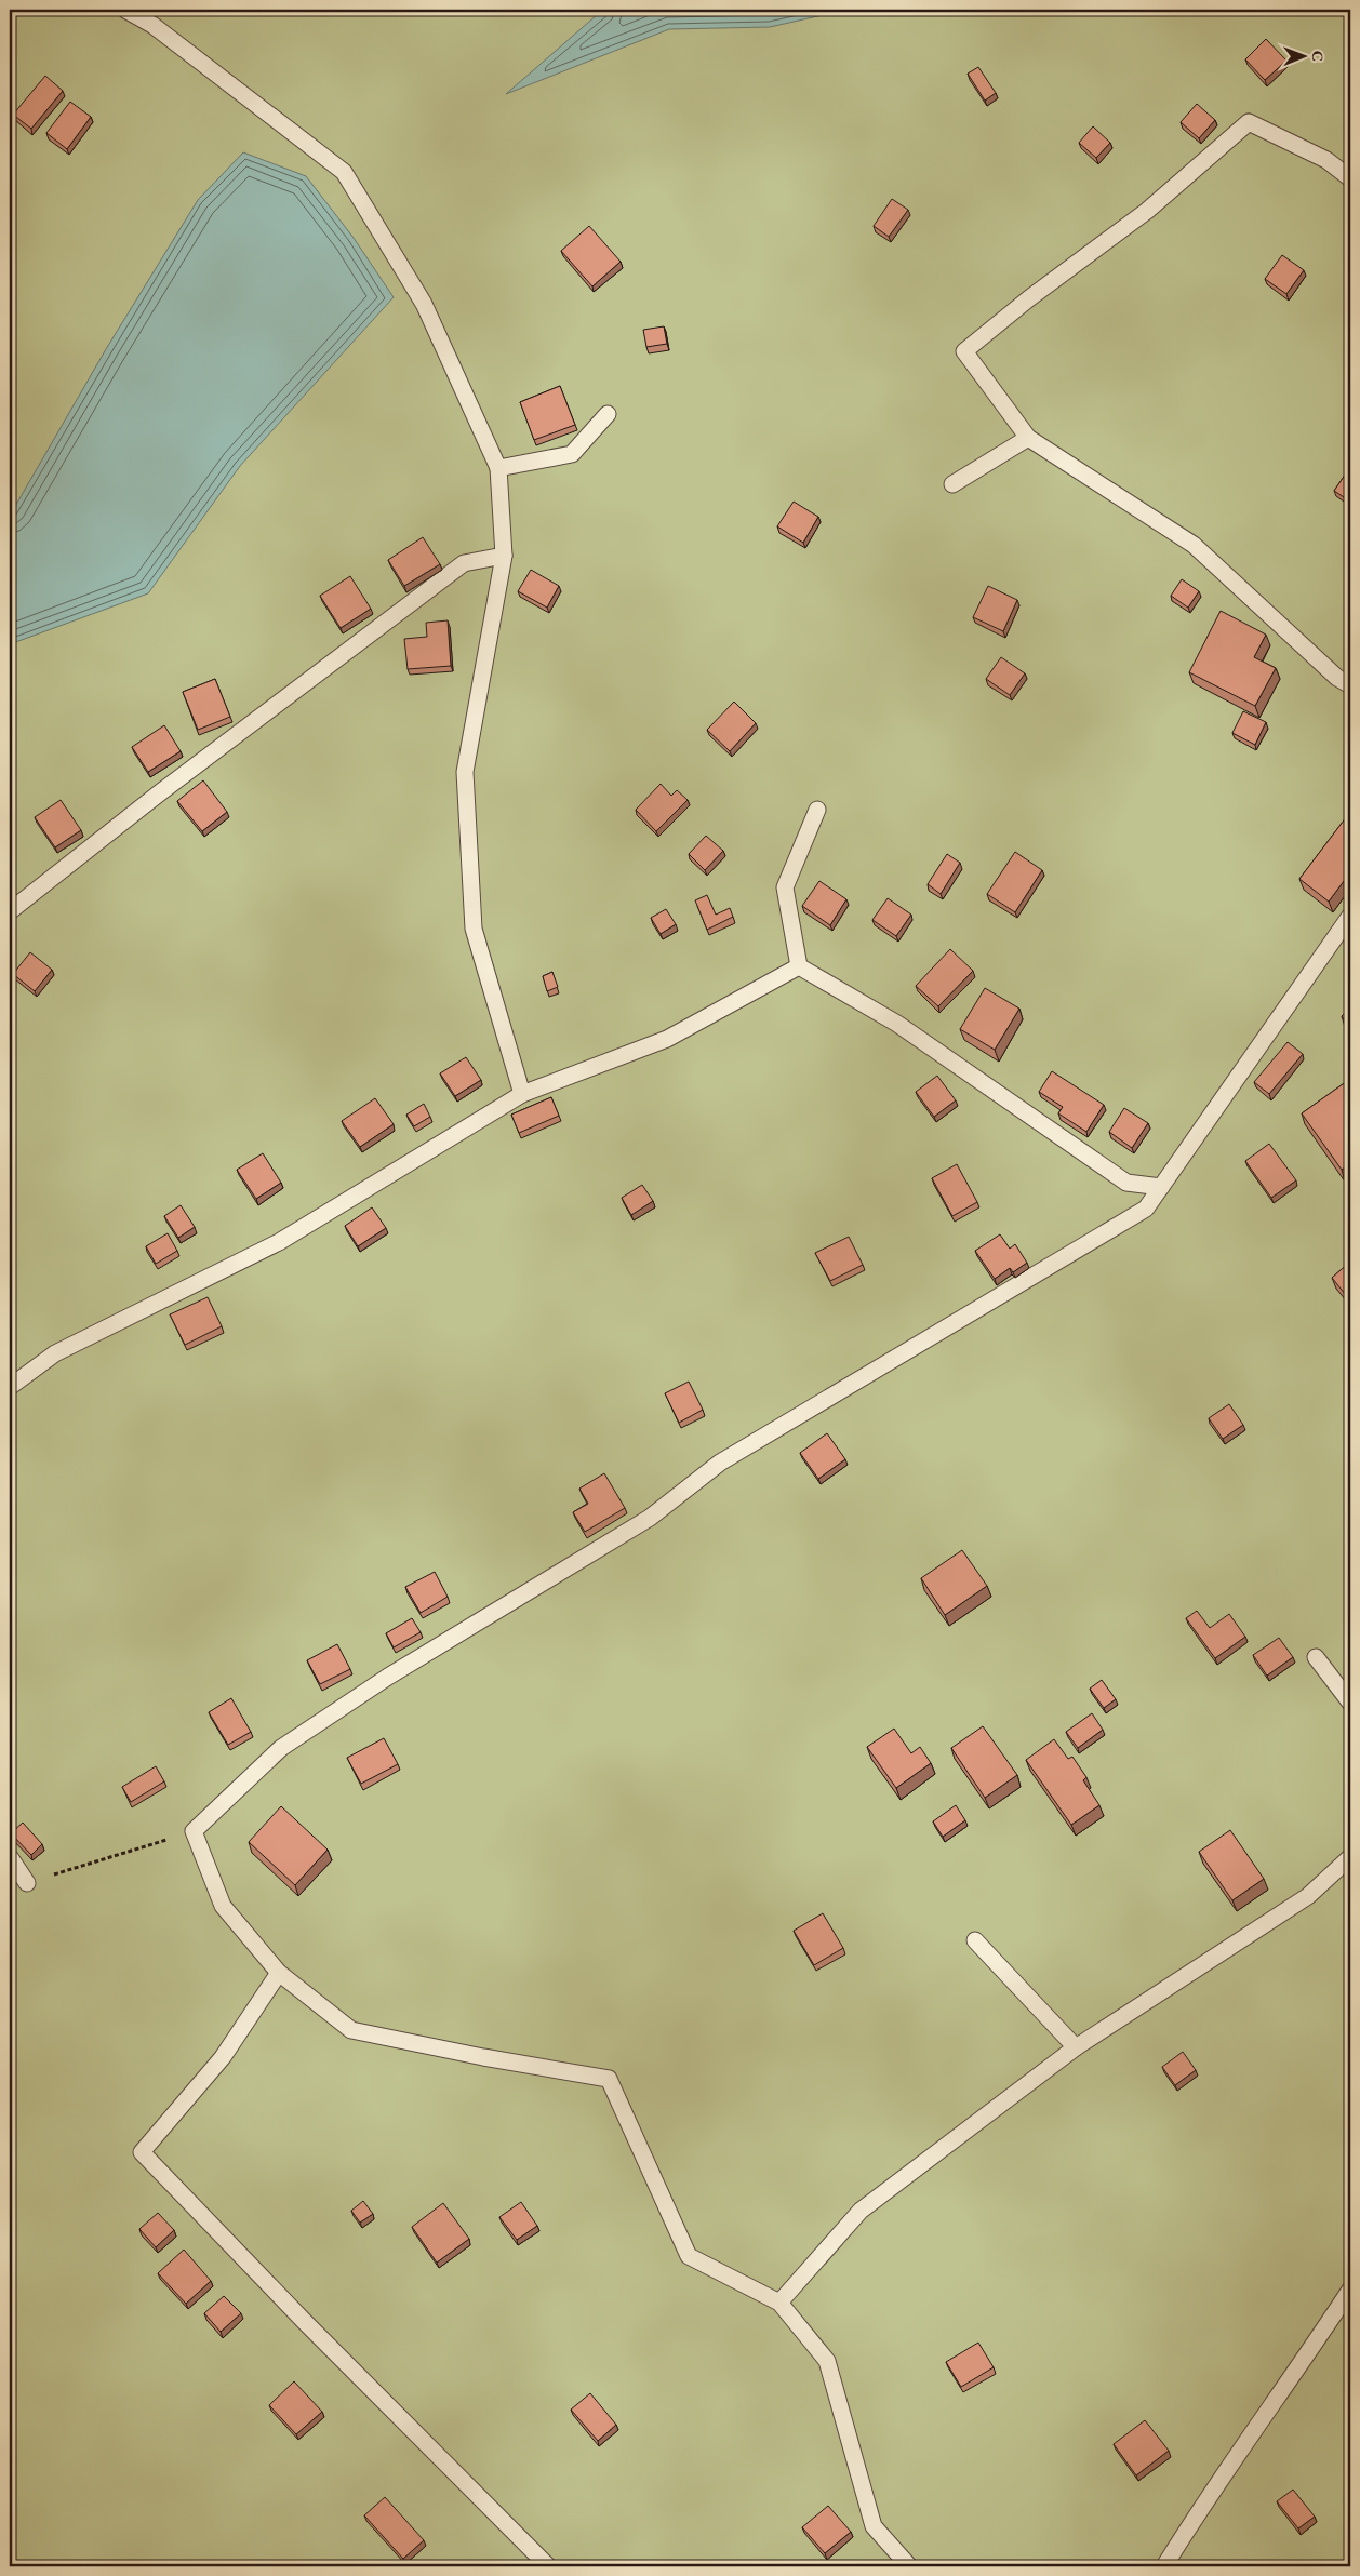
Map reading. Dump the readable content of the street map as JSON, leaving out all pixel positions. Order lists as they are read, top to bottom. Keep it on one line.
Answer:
{"north":"right"}
